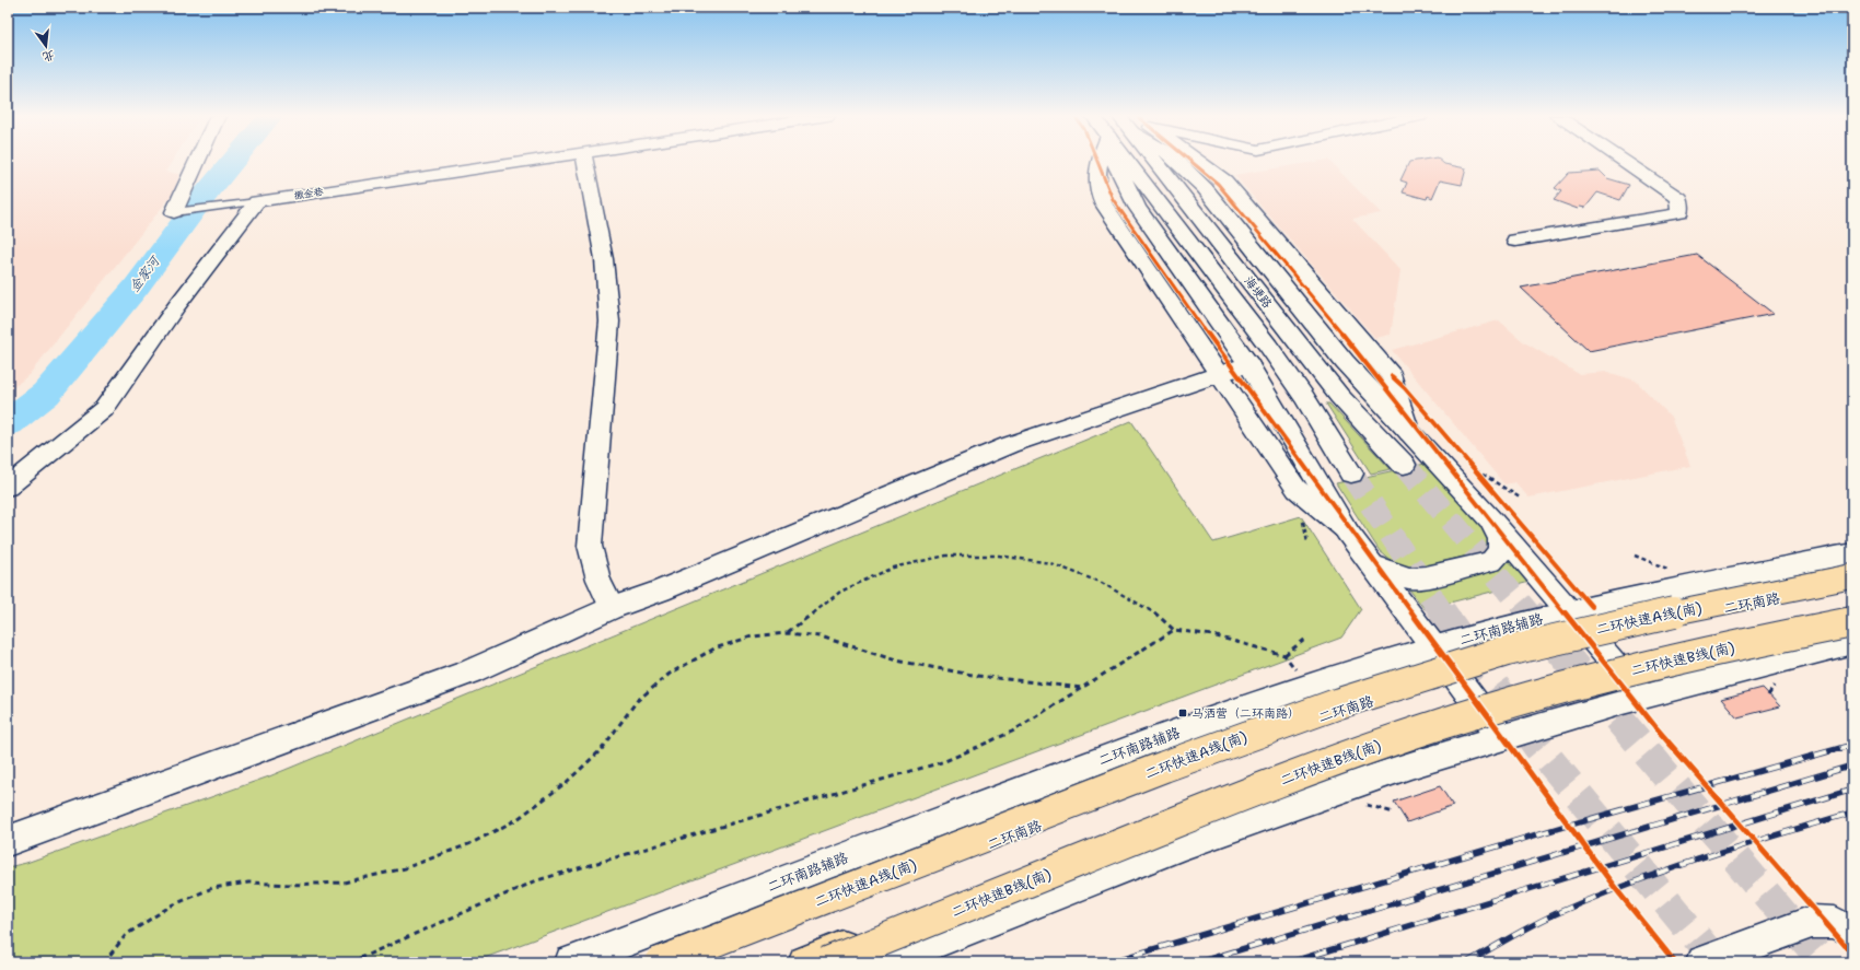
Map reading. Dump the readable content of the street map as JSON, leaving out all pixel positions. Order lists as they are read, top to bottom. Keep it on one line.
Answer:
{"streets":{"main road":["海埂路","二环南路","二环快速A线(南)","二环快速B线(南)"],"street":["撒金巷","二环南路辅路"]},"water":["金家河"],"places":{"transit":["马洒营（二环南路）"]},"north":"bottom"}
